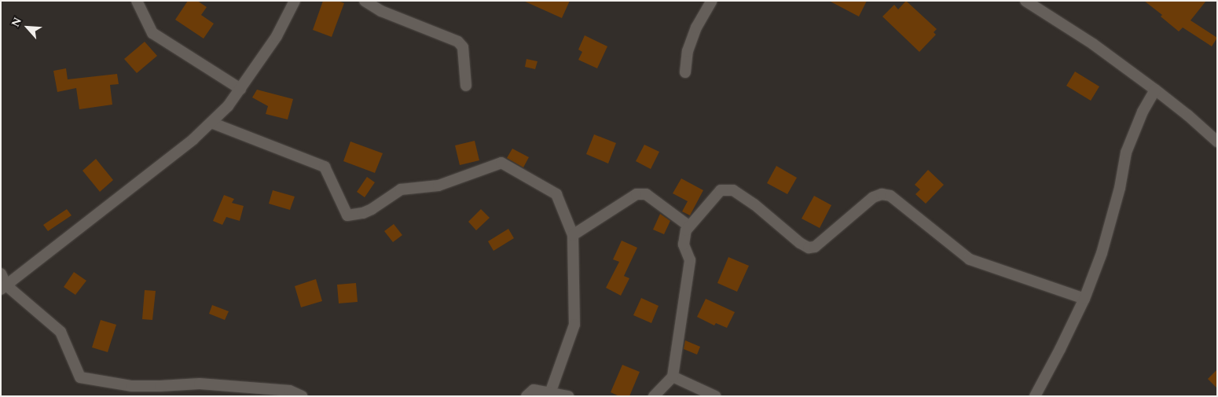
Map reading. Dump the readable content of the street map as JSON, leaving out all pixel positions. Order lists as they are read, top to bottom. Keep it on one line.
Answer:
{"north":"top left"}
